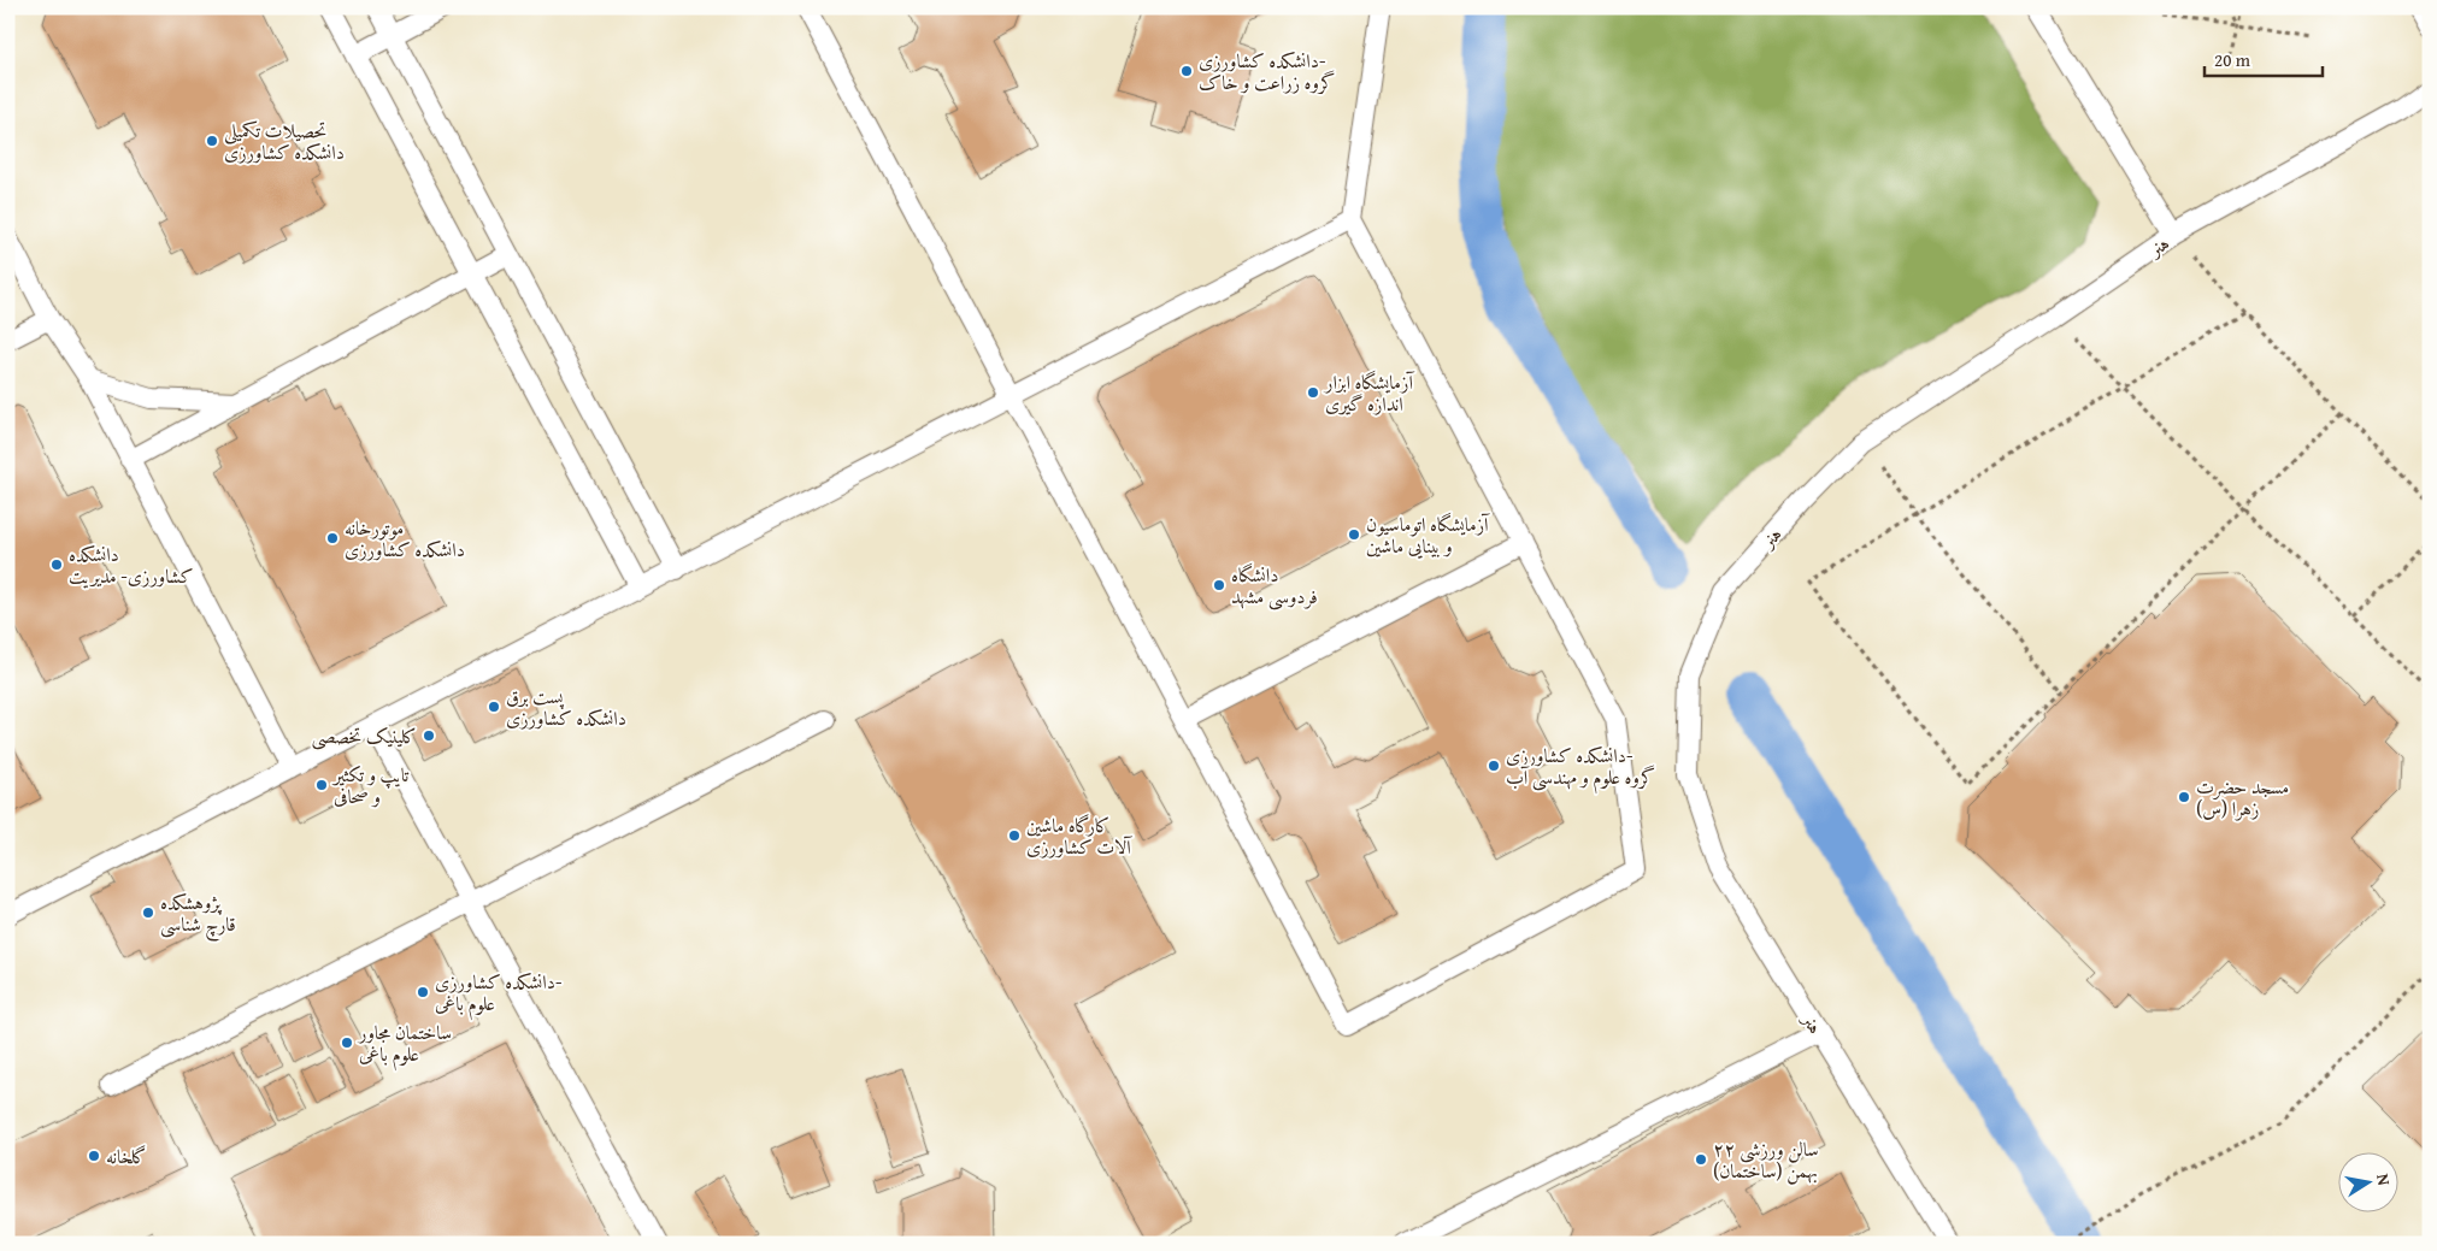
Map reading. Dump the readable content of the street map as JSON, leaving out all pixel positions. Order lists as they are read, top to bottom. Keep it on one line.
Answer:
{"streets":{"lane":["هنر"]},"places":["دانشکده کشاورزی- گروه زراعت و خاک","تحصیلات تکمیلی دانشکده کشاورزی","آزمایشگاه ابزار اندازه گیری","آزمایشگاه اتوماسیون و بینایی ماشین","موتورخانه دانشکده کشاورزی","دانشکده کشاورزی- مدیریت","دانشگاه فردوسی مشهد","پست برق دانشکده کشاورزی","کلینیک تخصصی","دانشکده کشاورزی- گروه علوم و مهندسی آب","تایپ و تکثیر و صحافی","مسجد حضرت زهرا (س)","کارگاه ماشین آلات کشاورزی","پژوهشکده قارچ شناسی","دانشکده کشاورزی- علوم باغی","ساختمان مجاور علوم باغی","گلخانه","سالن ورزشی ۲۲ بهمن (ساختمان)"],"scale_bar":"20 m","north":"right"}
